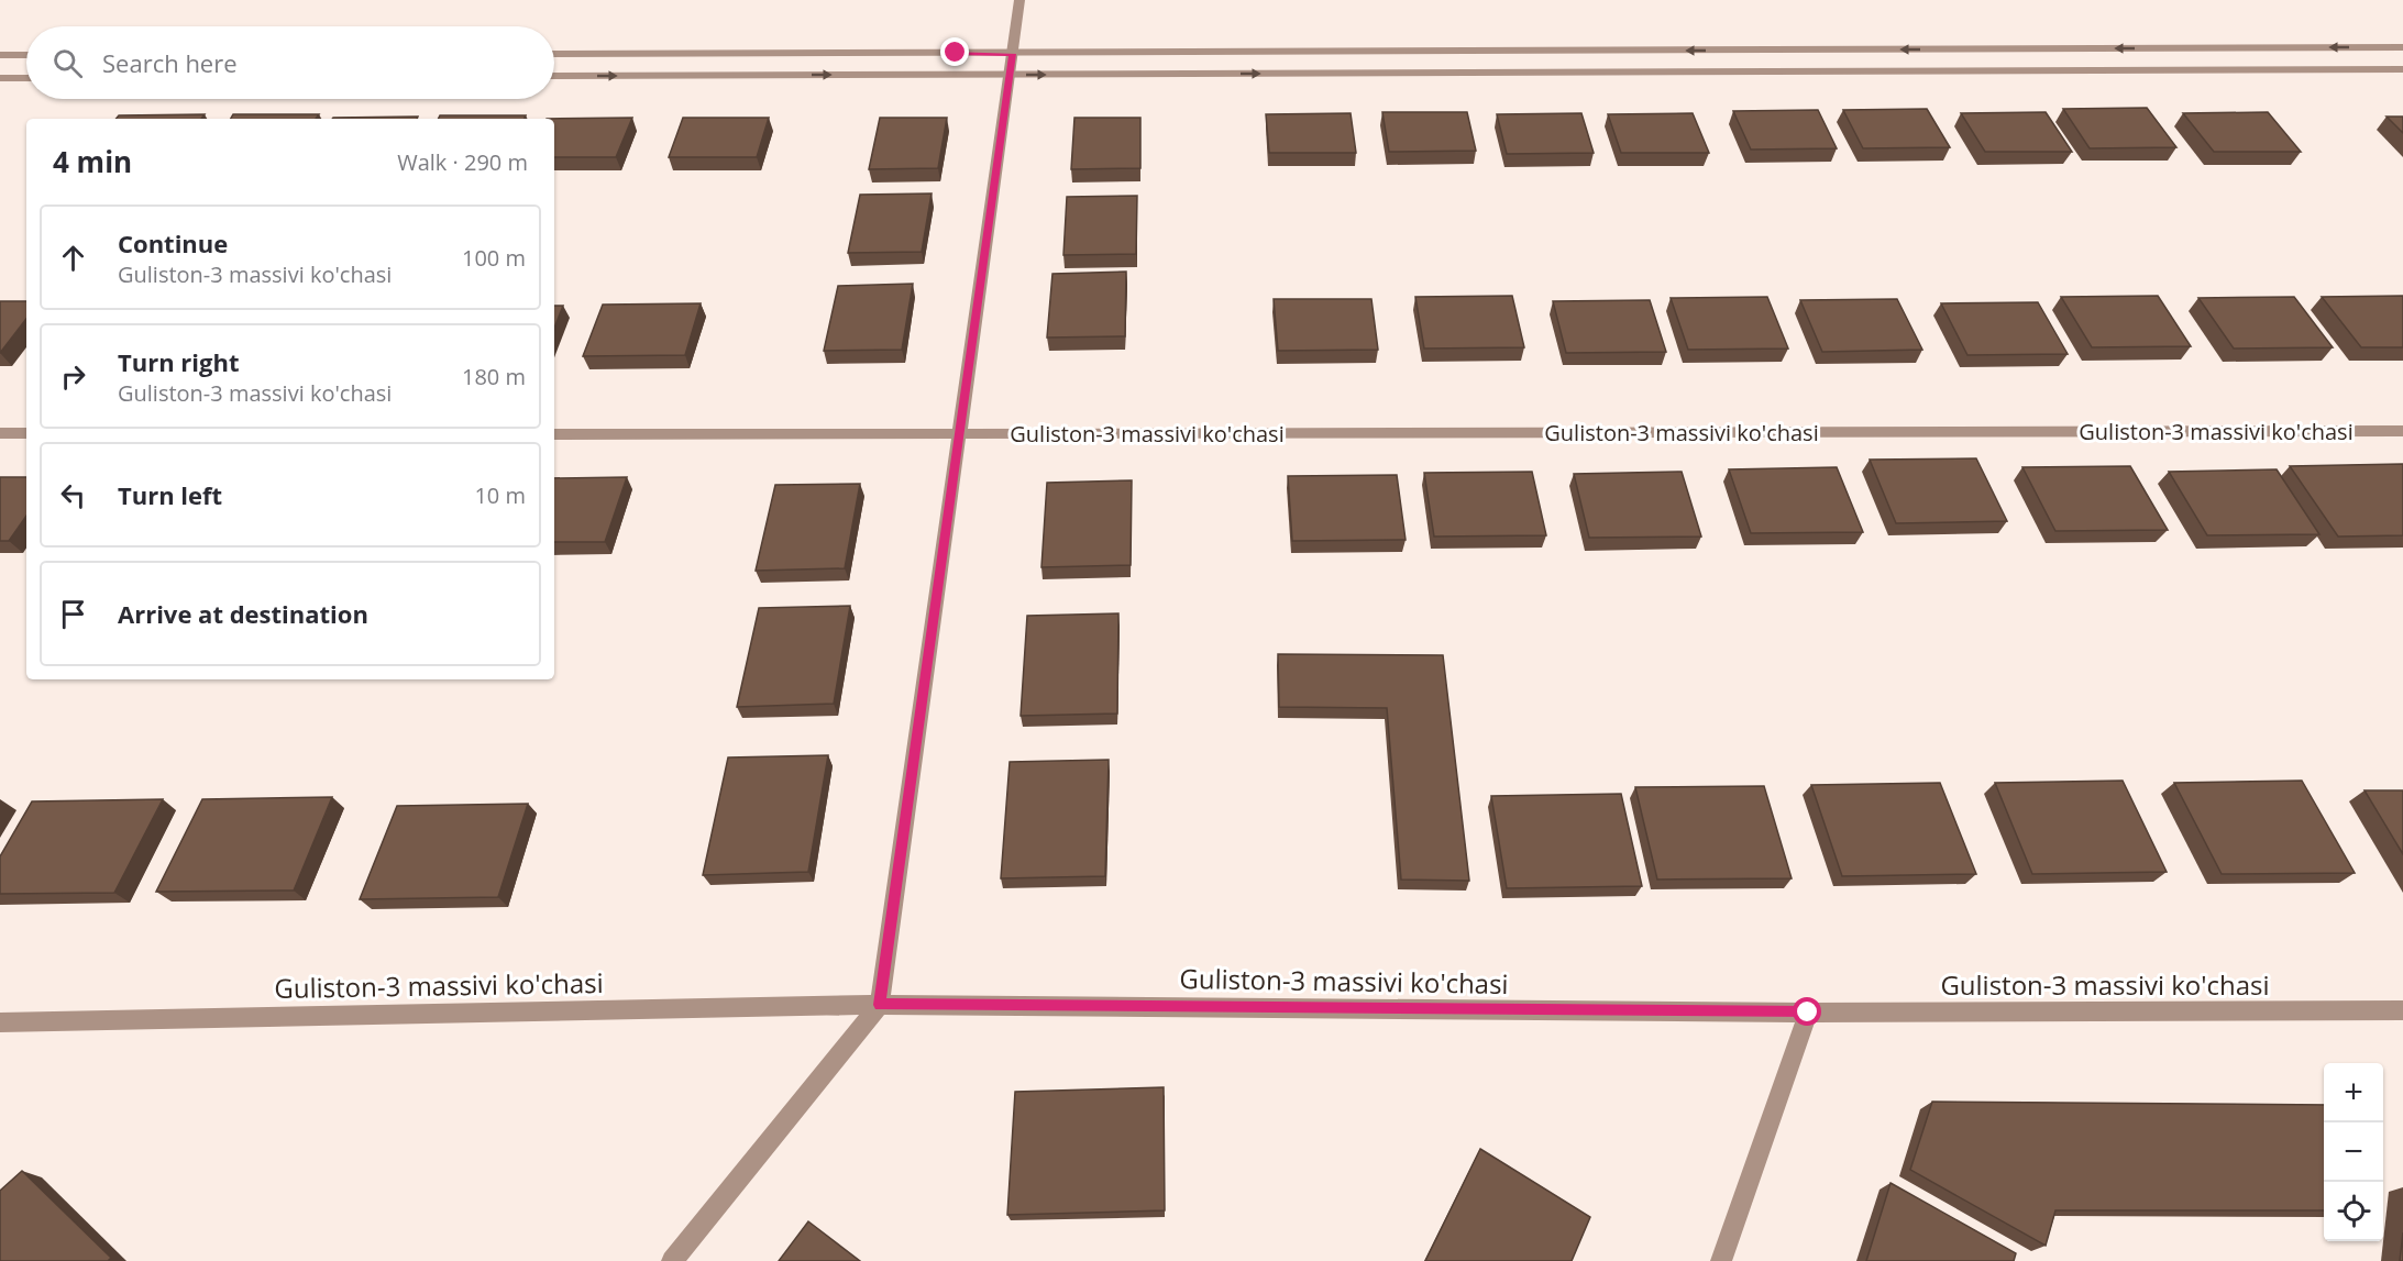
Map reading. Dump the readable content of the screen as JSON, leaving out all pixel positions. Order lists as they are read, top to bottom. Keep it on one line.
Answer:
{"streets":{"street":["Guliston-3 massivi ko'chasi"]},"page":{"search":"Search here","heading":["4 min","Walk · 290 m"],"list":[["Continue","Guliston-3 massivi ko'chasi","100 m"],["Turn right","Guliston-3 massivi ko'chasi","180 m"],["Turn left","10 m"],"Arrive at destination"],"map_buttons":["+","−"]}}
